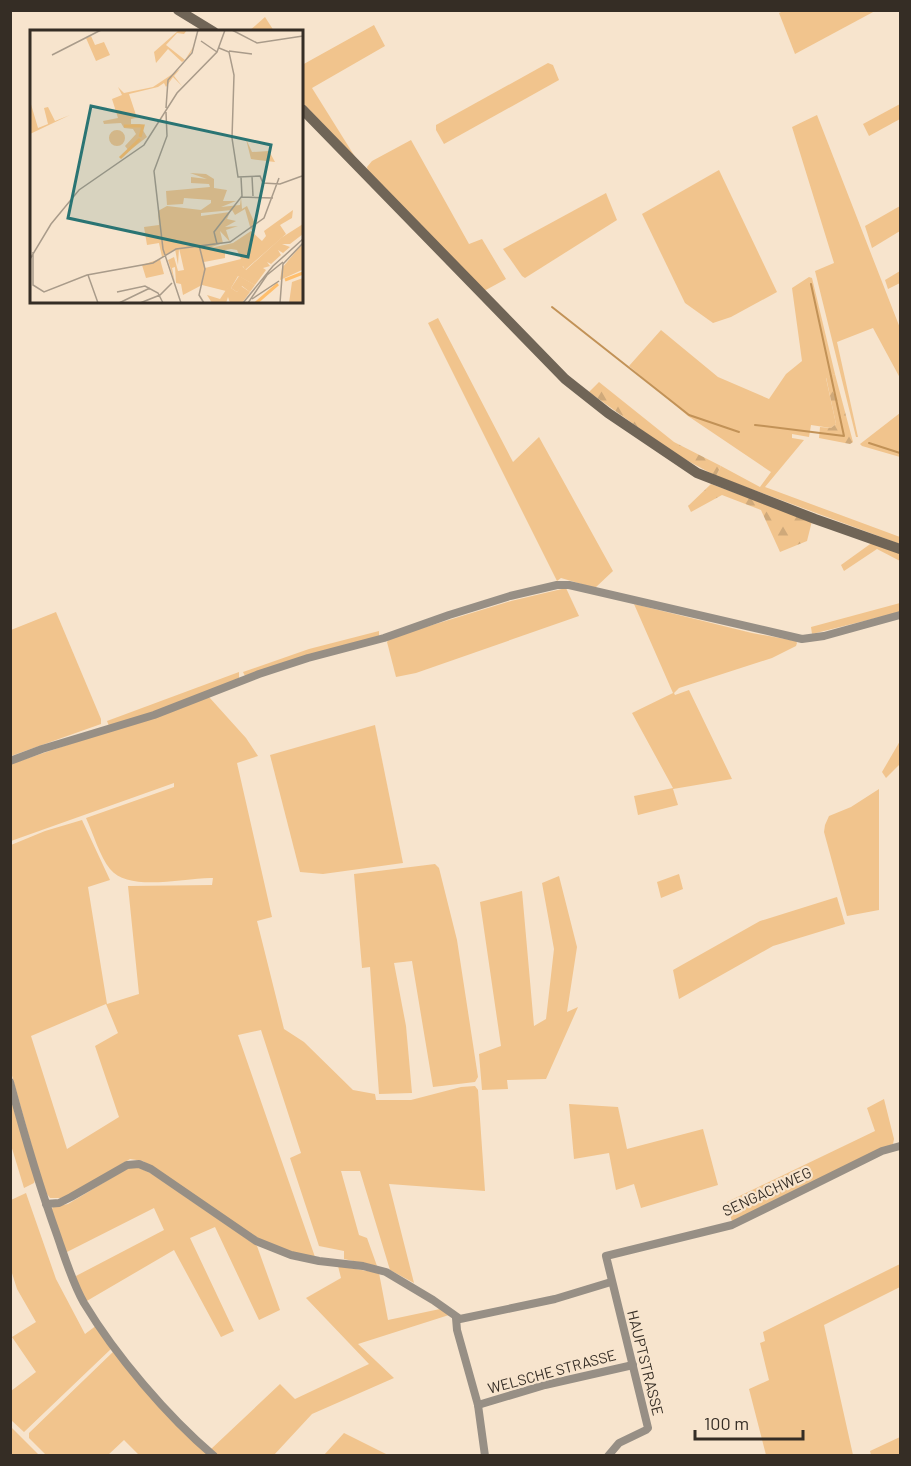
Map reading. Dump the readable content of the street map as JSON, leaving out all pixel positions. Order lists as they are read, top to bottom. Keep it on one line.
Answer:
{"streets":{"street":["SENGACHWEG","HAUPTSTRASSE","WELSCHE STRASSE"]},"crossings":[["SENGACHWEG","HAUPTSTRASSE"],["HAUPTSTRASSE","WELSCHE STRASSE"]],"scale_bar":"100 m"}
